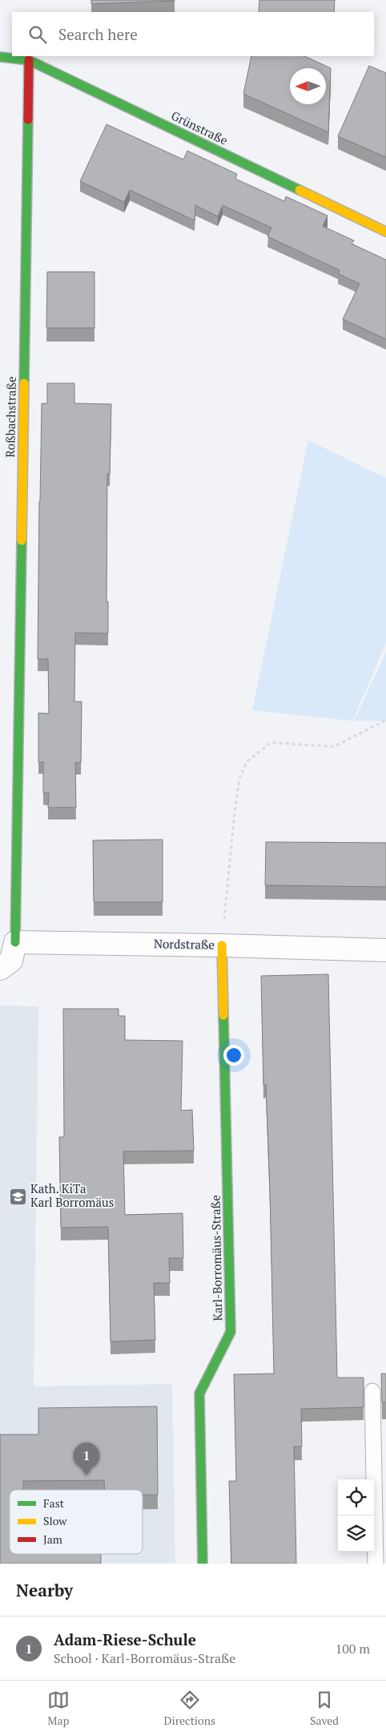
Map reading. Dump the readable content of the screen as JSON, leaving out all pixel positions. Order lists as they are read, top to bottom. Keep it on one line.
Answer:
{"streets":{"street":["Grünstraße","Roßbachstraße","Nordstraße","Karl-Borromäus-Straße"]},"crossings":[["Grünstraße","Roßbachstraße"],["Roßbachstraße","Nordstraße"],["Nordstraße","Karl-Borromäus-Straße"]],"places":{"school or university":["Kath. KiTa Karl Borromäus"]},"legend":["Fast","Slow","Jam"],"north":"left","page":{"search":"Search here","pins":"1","heading":"Nearby","list":[{"mark":"1","name":"Adam-Riese-Schule","note":"School · Karl-Borromäus-Straße","value":"100 m"}],"nav":["Map","Directions","Saved"]}}
